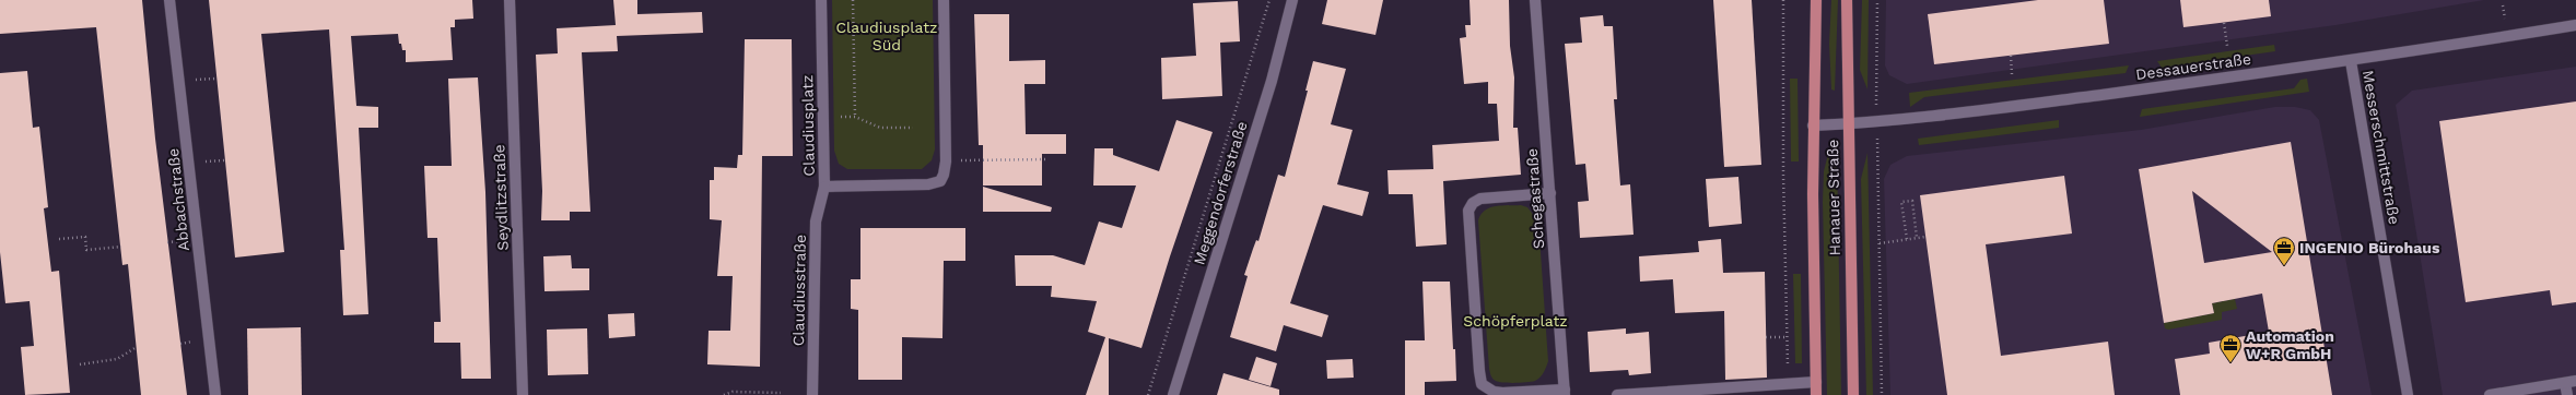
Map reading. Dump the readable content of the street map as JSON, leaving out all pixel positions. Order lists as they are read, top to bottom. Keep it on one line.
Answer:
{"streets":{"main road":["Hanauer Straße"],"street":["Dessauerstraße","Claudiusplatz","Messerschmittstraße","Meggendorferstraße","Seydlitzstraße","Schegastraße","Abbachstraße","Claudiusstraße"]},"crossings":[["Dessauerstraße","Messerschmittstraße"],["Dessauerstraße","Hanauer Straße"],["Claudiusplatz","Claudiusstraße"]],"parks":["Claudiusplatz Süd","Schöpferplatz"],"places":{"office":["INGENIO Bürohaus","Automation W+R GmbH"]}}
